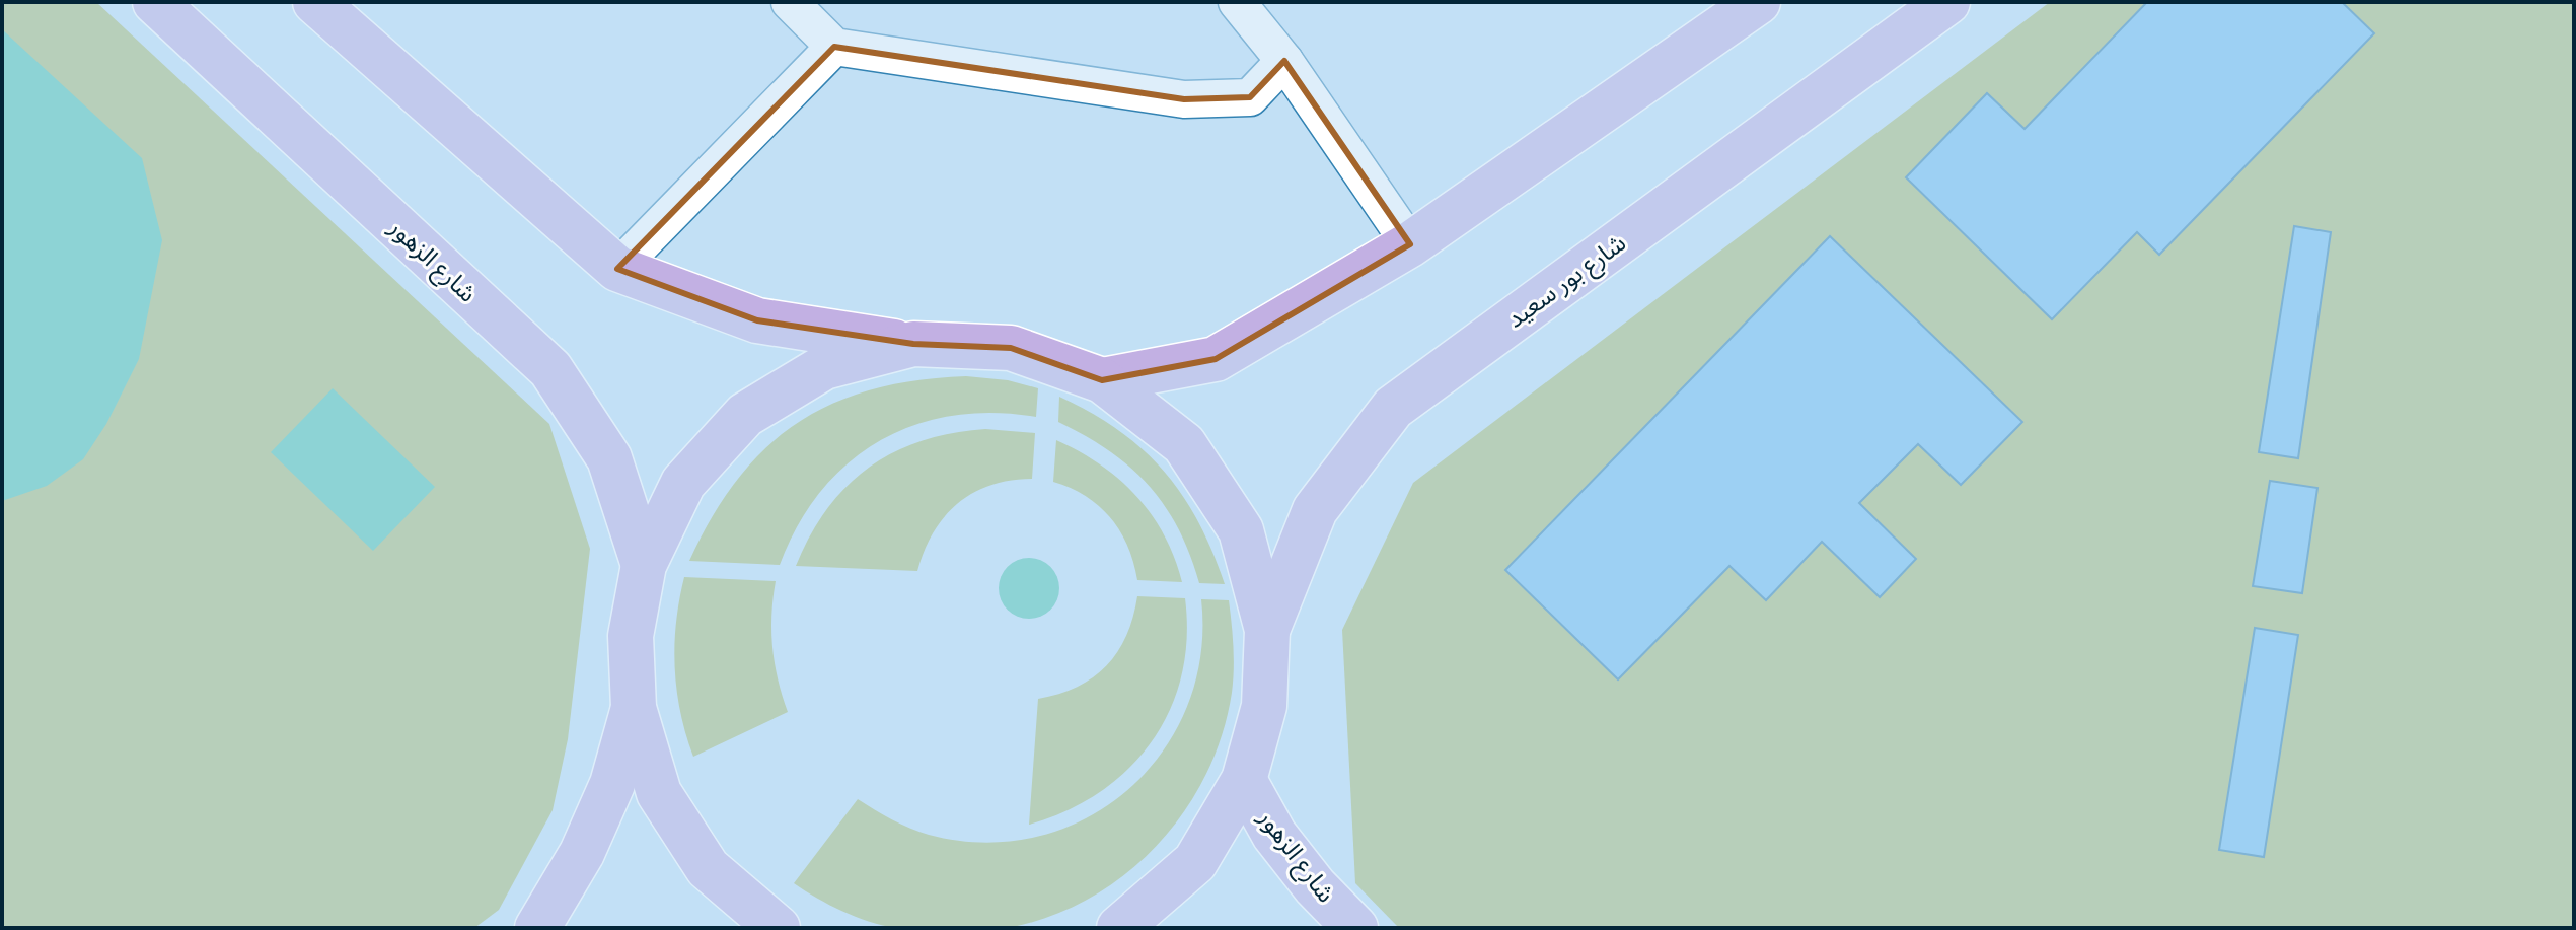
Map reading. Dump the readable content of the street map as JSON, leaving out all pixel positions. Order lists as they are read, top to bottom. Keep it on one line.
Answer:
{"streets":{"main road":["شارع الزهور","شارع بور سعيد"]}}
